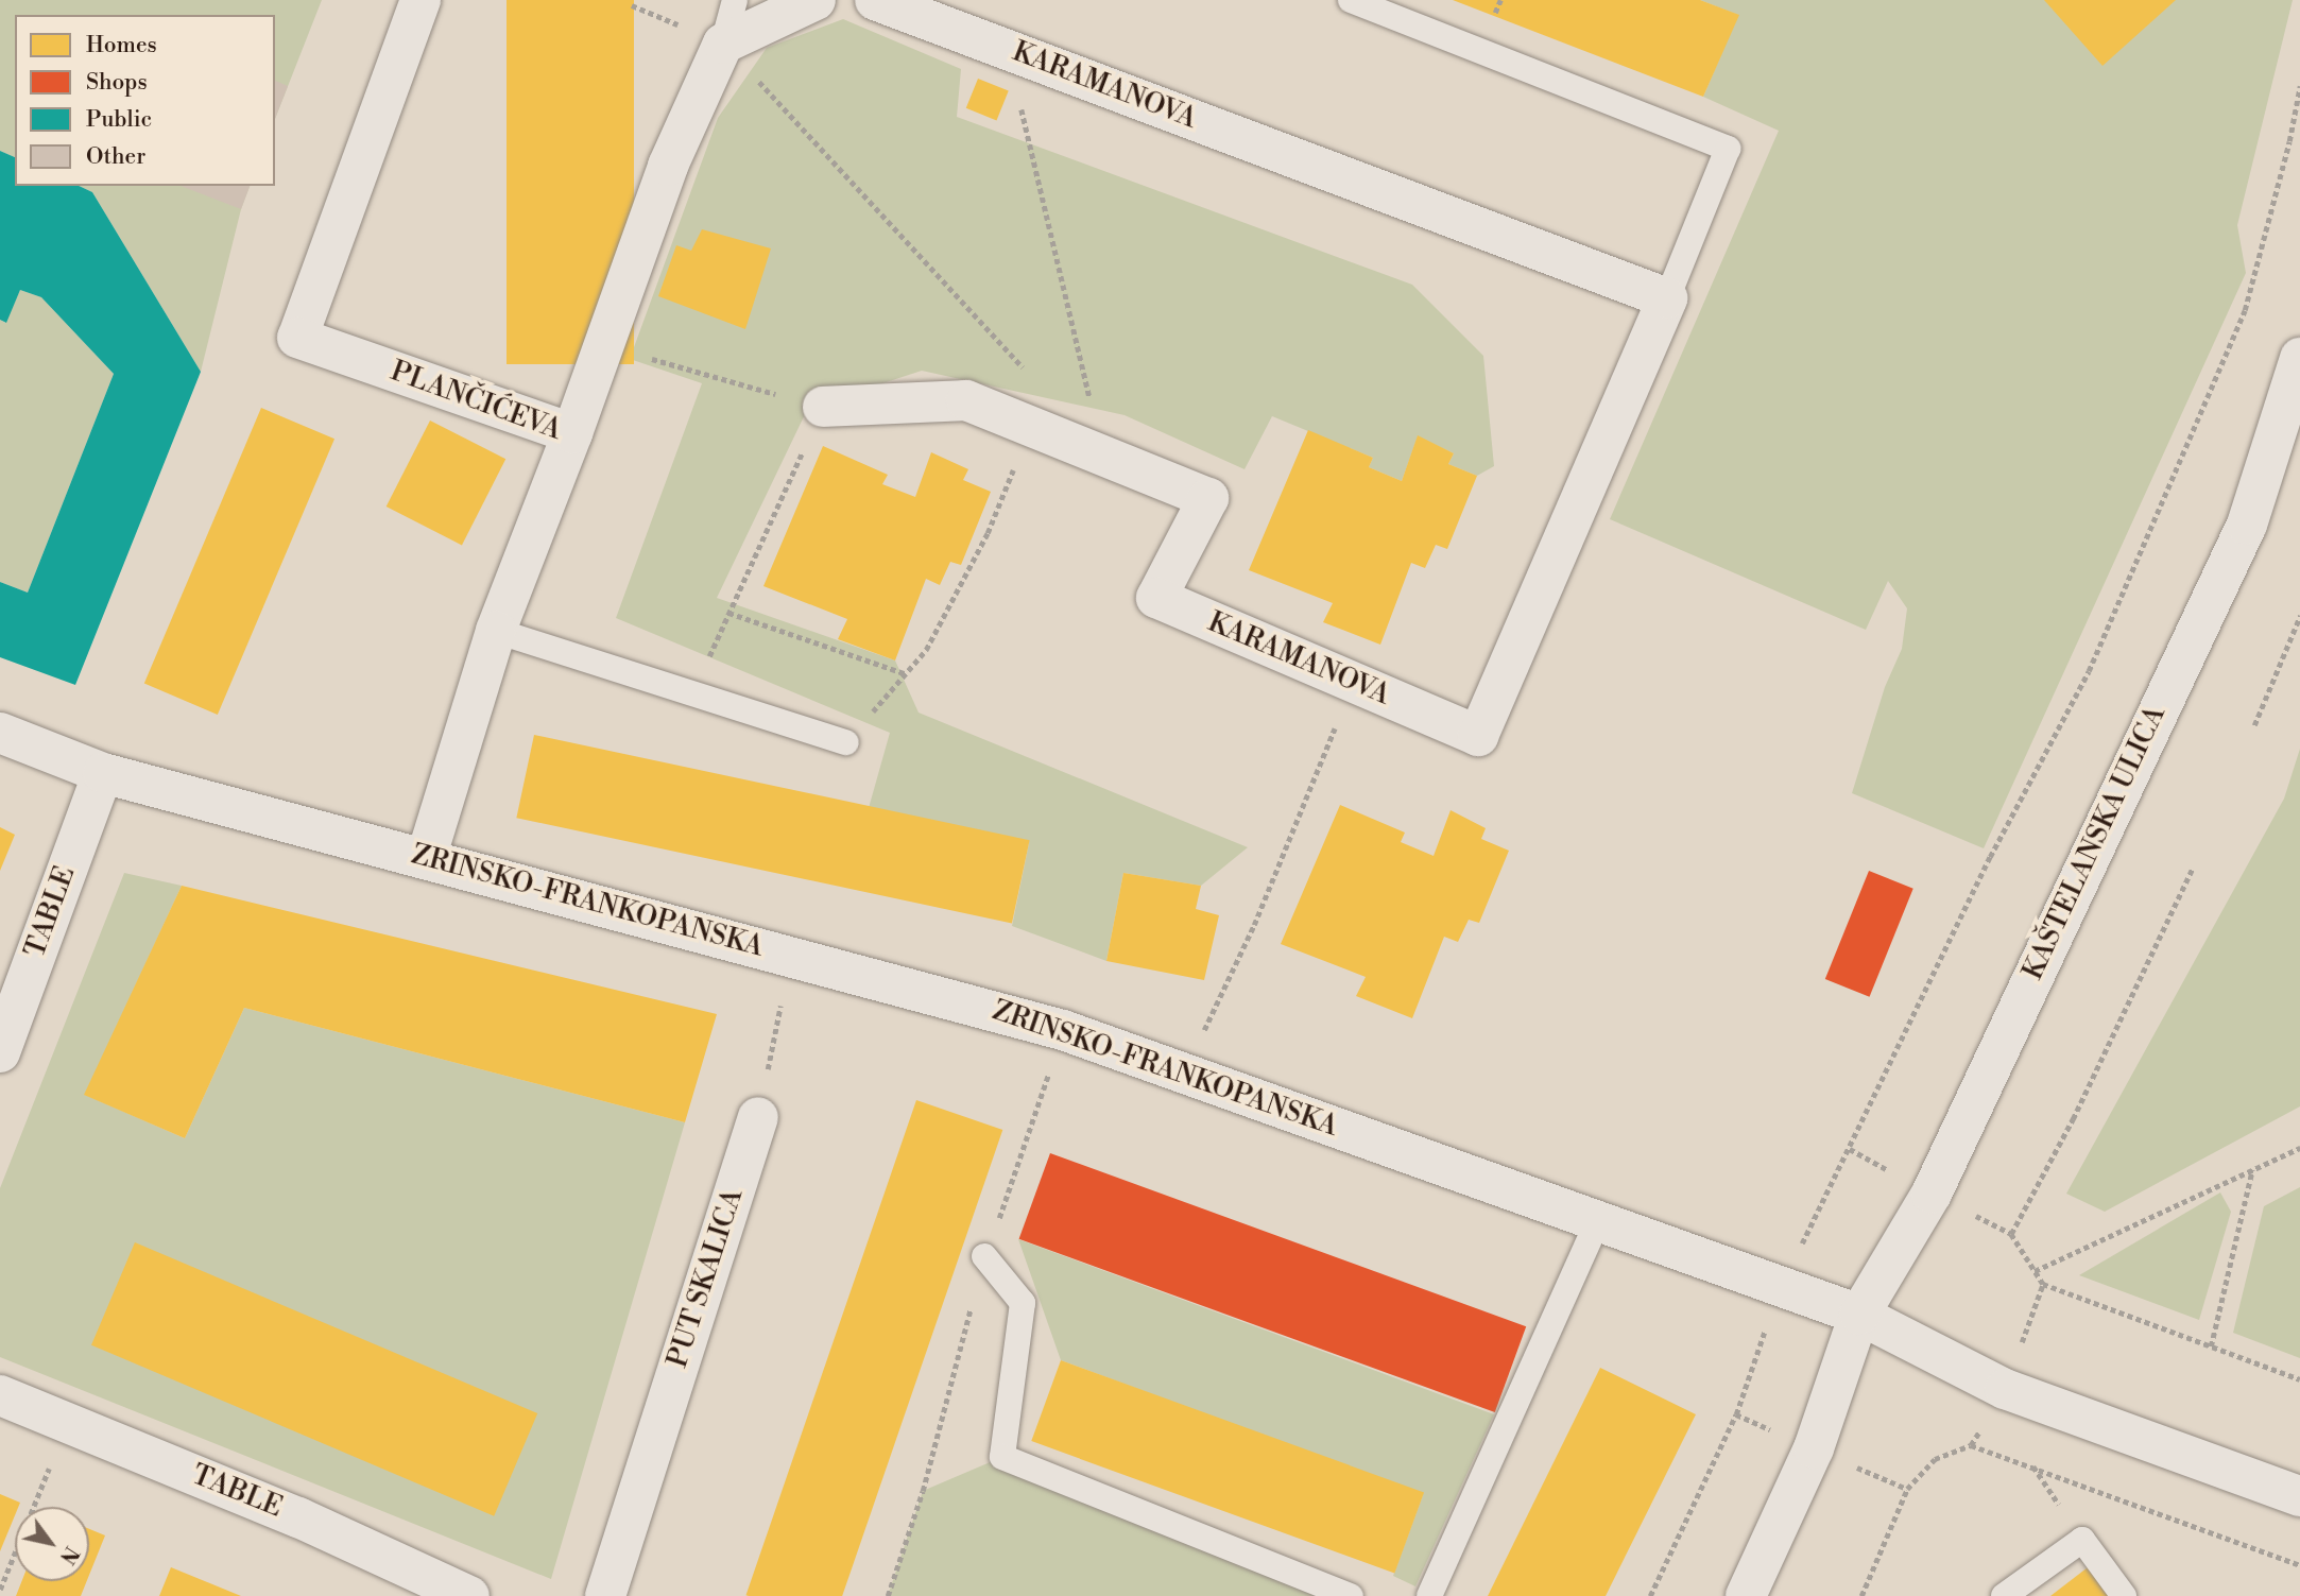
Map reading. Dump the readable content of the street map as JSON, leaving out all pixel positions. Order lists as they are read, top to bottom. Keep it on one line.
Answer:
{"streets":{"street":["KARAMANOVA","PLANČIĆEVA","KAŠTELANSKA ULICA","ZRINSKO-FRANKOPANSKA","TABLE","PUT SKALICA"]},"crossings":[["PLANČIĆEVA","ZRINSKO-FRANKOPANSKA"],["KAŠTELANSKA ULICA","ZRINSKO-FRANKOPANSKA"],["ZRINSKO-FRANKOPANSKA","TABLE"]],"legend":["Homes","Shops","Public","Other"],"north":"bottom right"}
